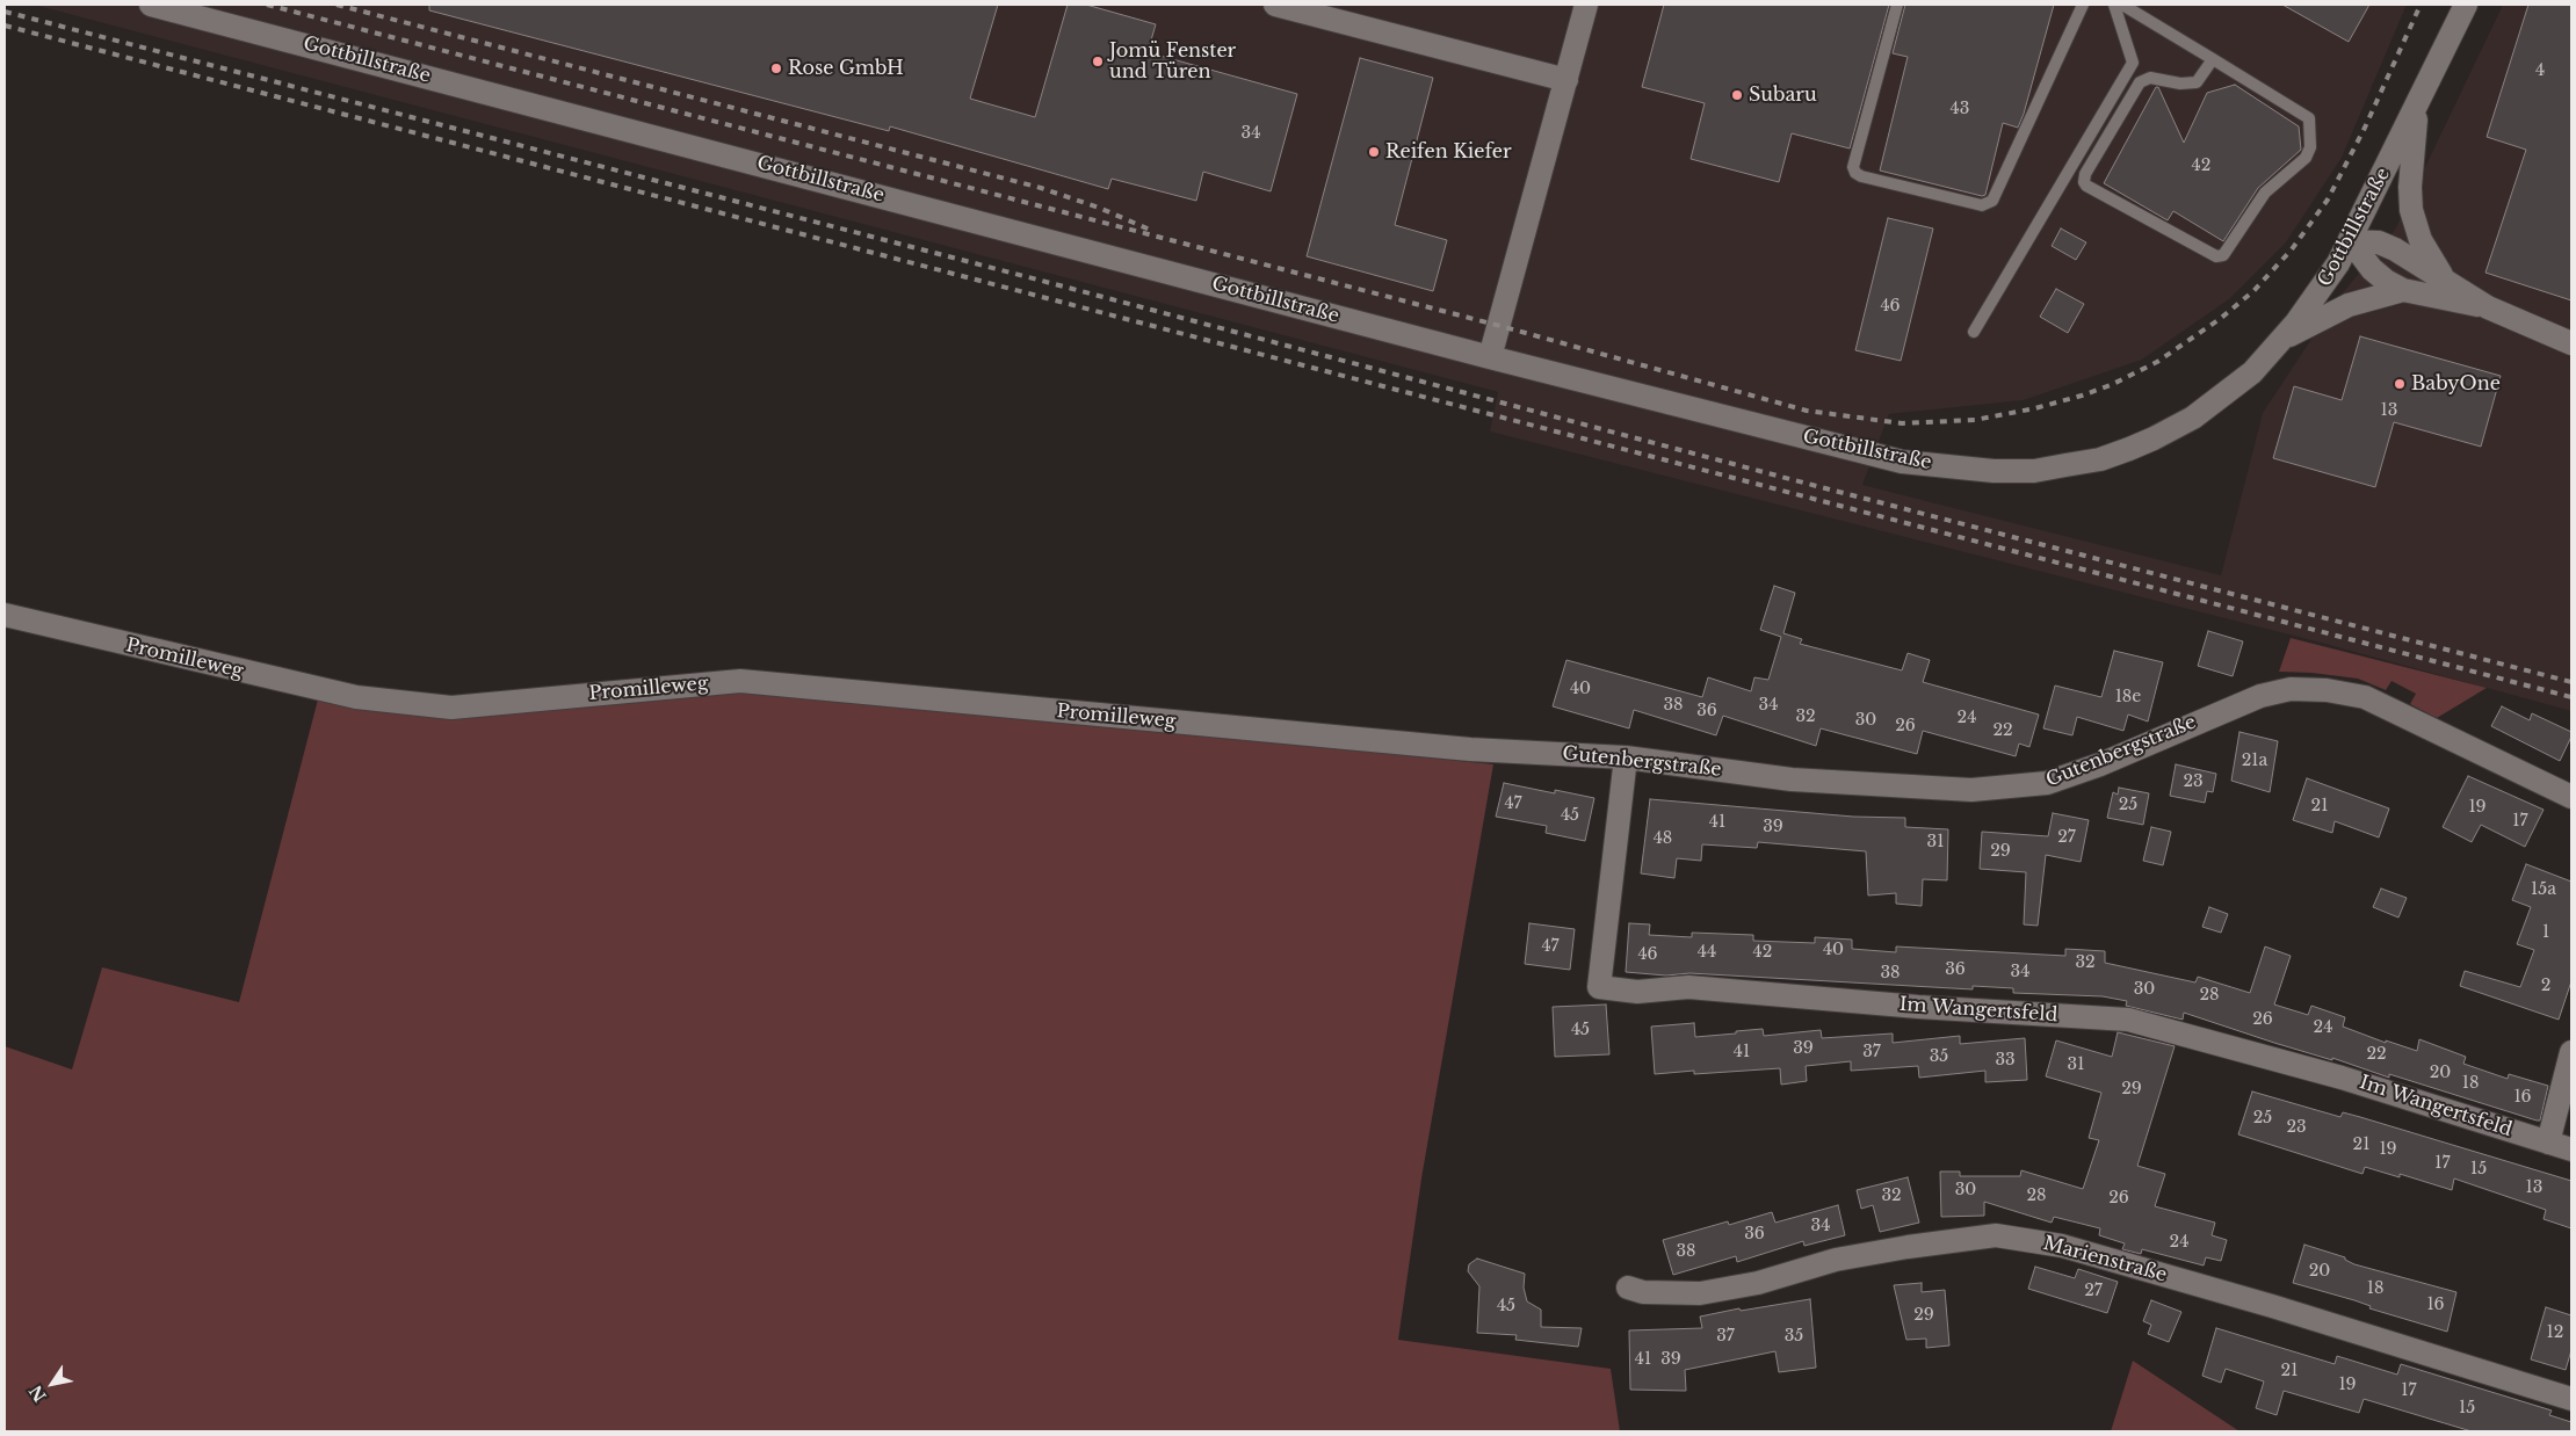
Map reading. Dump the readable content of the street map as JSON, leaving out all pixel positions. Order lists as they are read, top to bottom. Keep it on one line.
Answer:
{"streets":{"street":["Gottbillstraße","Promilleweg","Gutenbergstraße","Im Wangertsfeld","Marienstraße"]},"crossings":[["Promilleweg","Gutenbergstraße"],["Gutenbergstraße","Im Wangertsfeld"]],"places":["Jomü Fenster und Türen","Rose GmbH","Subaru","Reifen Kiefer","BabyOne"],"house_numbers":["4","43","34","42","46","13","40","18e","38","34","36","32","24","30","26","22","21a","23","47","25","21","19","45","17","41","39","27","48","31","29","15a","1","47","40","44","42","46","32","36","34","38","2","30","28","26","24","45","39","41","37","22","35","33","31","20","18","29","16","25","23","21","19","17","15","13","30","32","28","26","34","36","24","38","20","18","27","16","45","29","12","37","35","41","39","21","19","17","15"],"north":"bottom left"}
